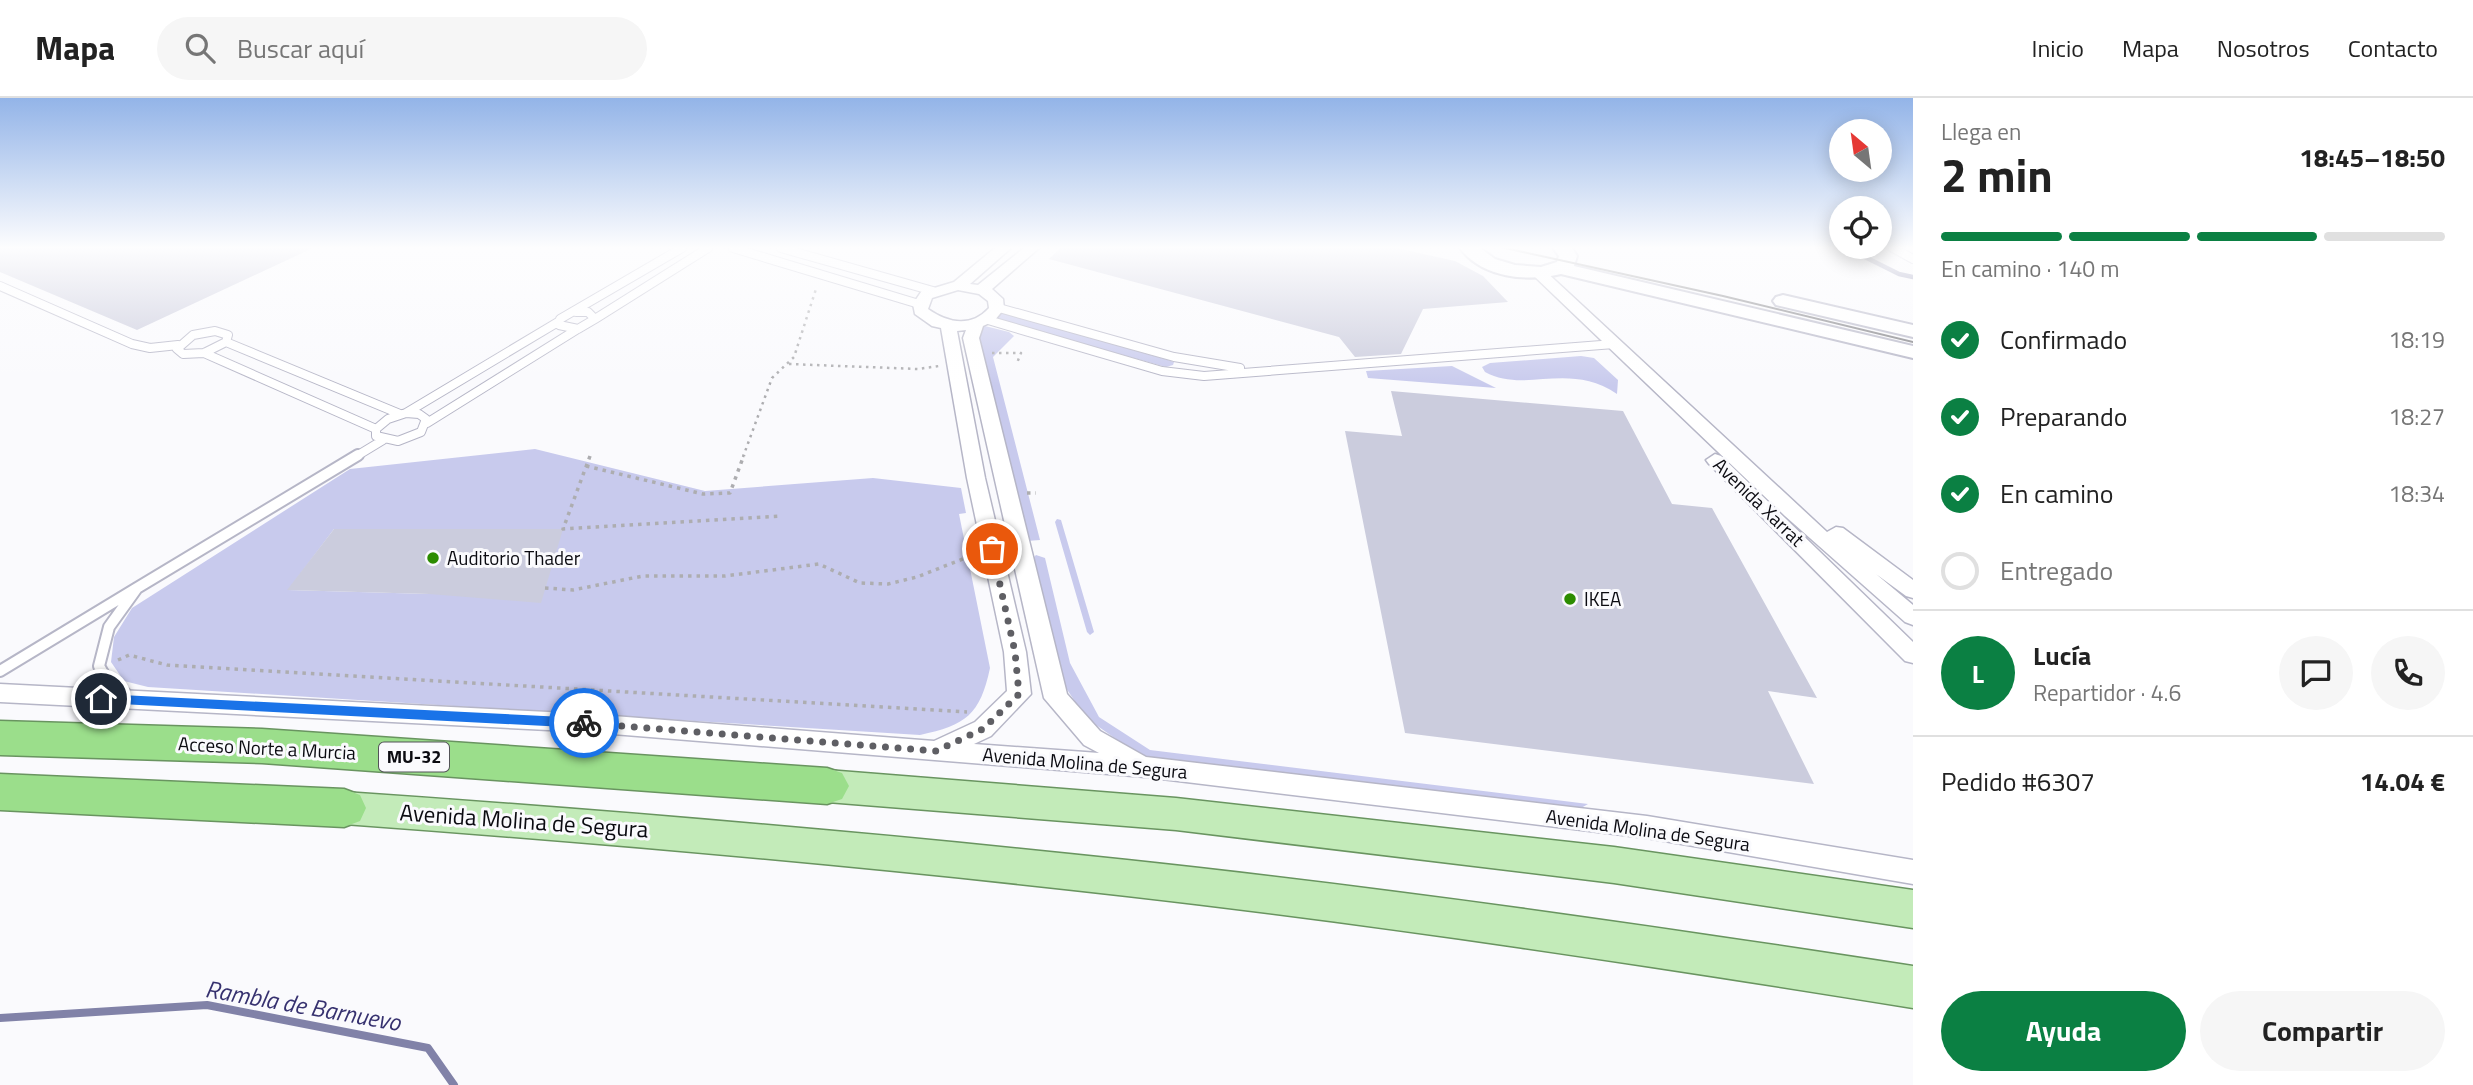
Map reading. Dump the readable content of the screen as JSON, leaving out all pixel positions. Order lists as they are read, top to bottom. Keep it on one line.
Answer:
{"streets":{"highway":["Acceso Norte a Murcia","MU-32"],"main road":["Avenida Molina de Segura"],"street":["Avenida Xarrat"]},"crossings":[["Acceso Norte a Murcia","Avenida Molina de Segura"]],"water":["Rambla de Barnuevo"],"places":["Auditorio Thader","IKEA"],"north":"top left","page":{"header":"Mapa","search":"Buscar aquí","nav":["Inicio","Mapa","Nosotros","Contacto"],"heading":["2 min","Llega en","18:45–18:50"],"panel":["Lucía","Repartidor · 4.6","Pedido #6307","14.04 €"],"bar":"En camino · 140 m","list":[["Confirmado","18:19"],["Preparando","18:27"],["En camino","18:34"],"Entregado"],"round":"L","buttons":["Ayuda","Compartir"]}}
